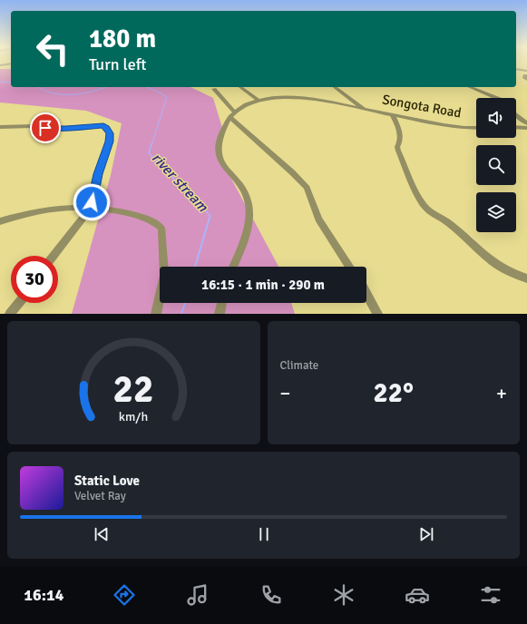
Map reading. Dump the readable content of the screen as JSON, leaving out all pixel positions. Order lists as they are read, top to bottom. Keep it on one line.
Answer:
{"streets":{"street":["Songota Road"]},"water":["river stream"],"page":{"turn":["180 m","Turn left"],"limit":"30","trip":"16:15 · 1 min · 290 m","tile":"Climate","heat":["−","22°","+"],"song":["Static Love","Velvet Ray"],"tabs":"16:14","gauge":["22","km/h"]}}
